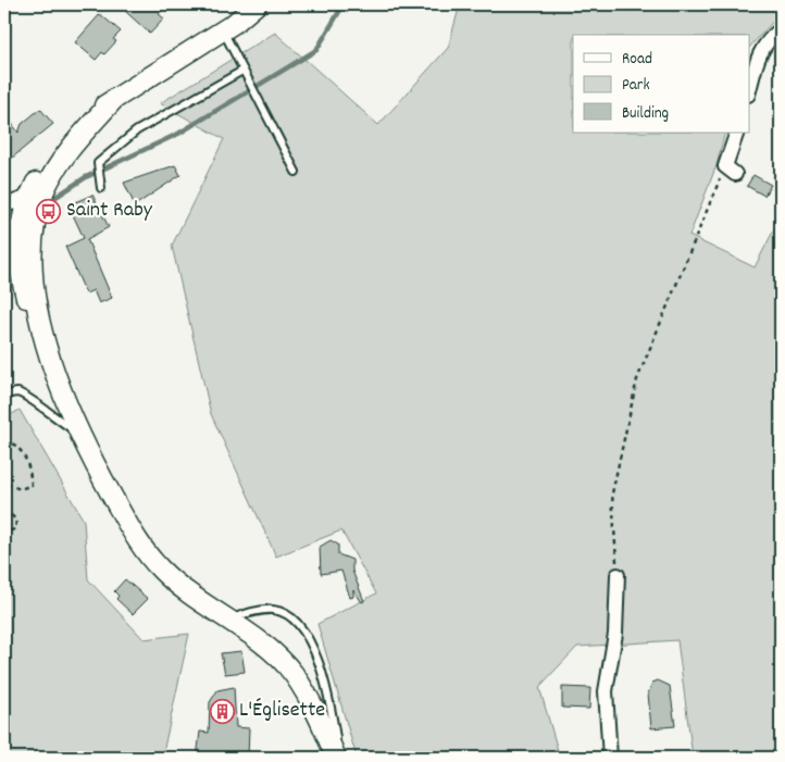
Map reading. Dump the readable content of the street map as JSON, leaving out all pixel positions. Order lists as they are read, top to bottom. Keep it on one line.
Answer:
{"places":{"bus stop":["Saint Raby"],"building":["L'Églisette"]},"legend":["Road","Park","Building"]}
